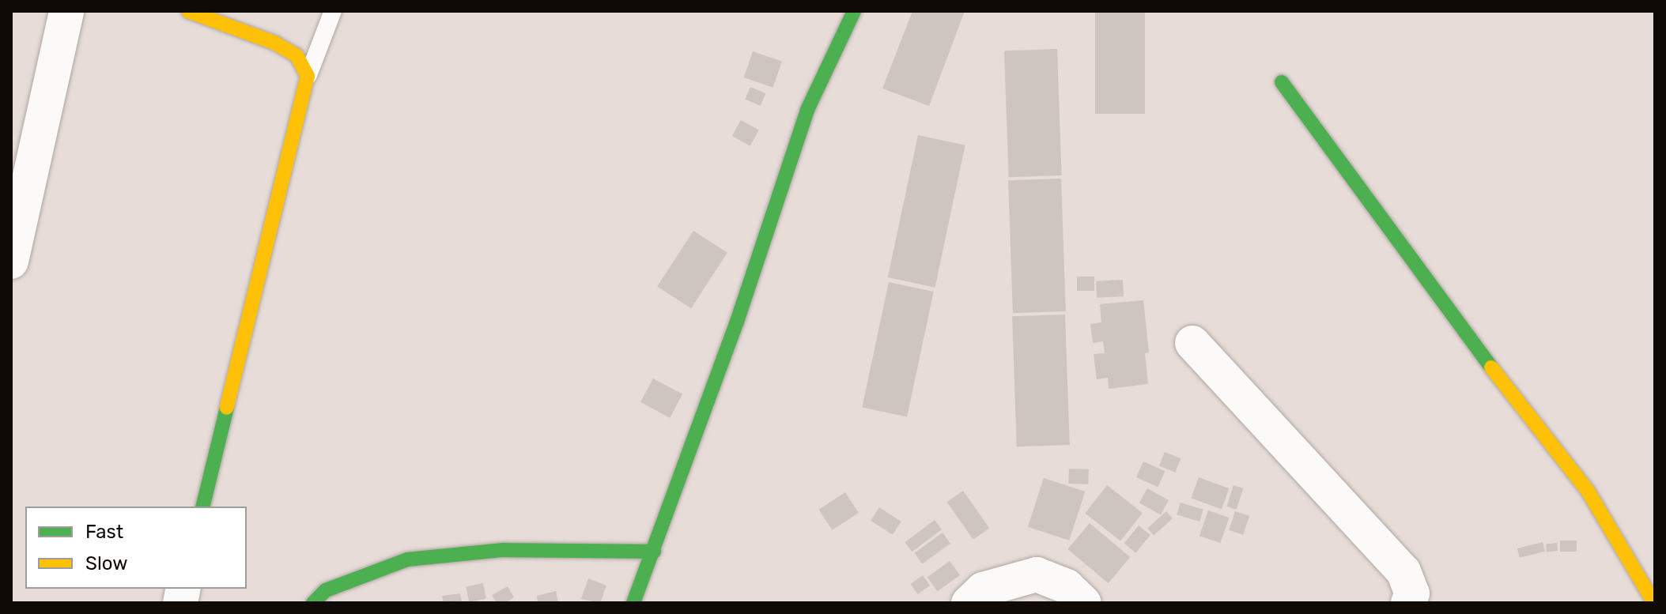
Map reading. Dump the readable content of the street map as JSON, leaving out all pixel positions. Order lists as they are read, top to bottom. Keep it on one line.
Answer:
{"legend":["Fast","Slow"]}
